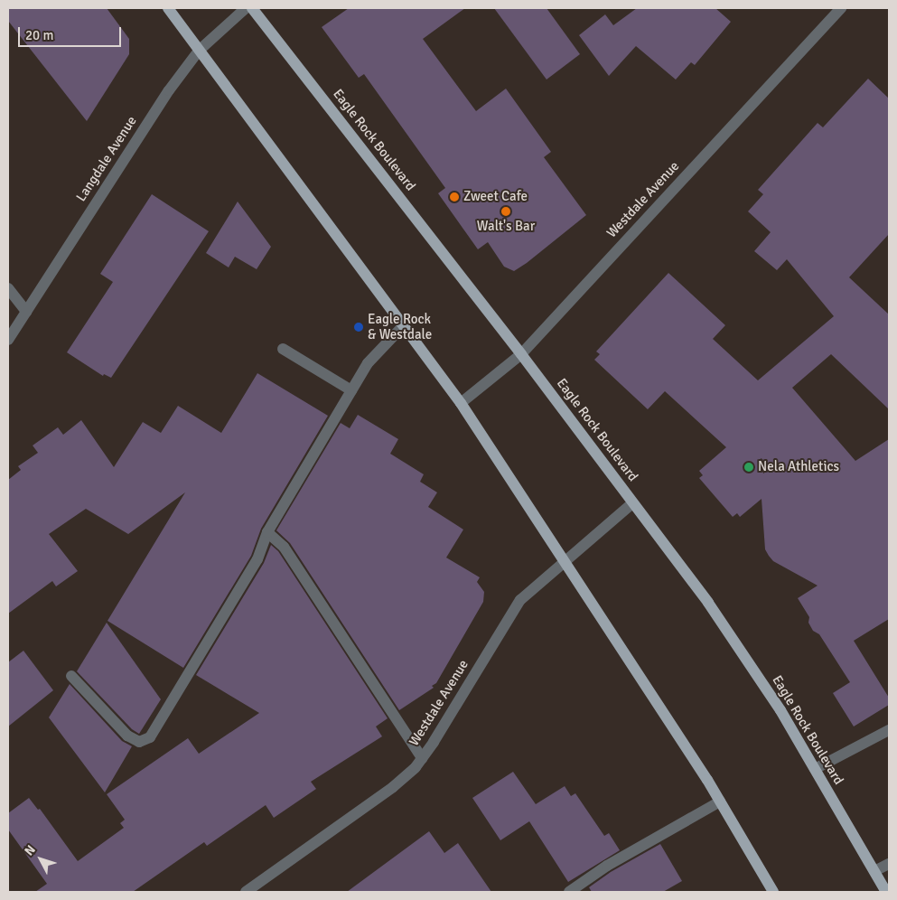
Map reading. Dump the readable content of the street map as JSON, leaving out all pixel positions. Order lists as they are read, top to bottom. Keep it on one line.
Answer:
{"streets":{"main road":["Eagle Rock Boulevard"],"street":["Langdale Avenue","Westdale Avenue"]},"crossings":[["Eagle Rock Boulevard","Westdale Avenue"]],"places":["Zweet Cafe","Walt's Bar","Eagle Rock & Westdale","Nela Athletics"],"scale_bar":"20 m","north":"top left"}
